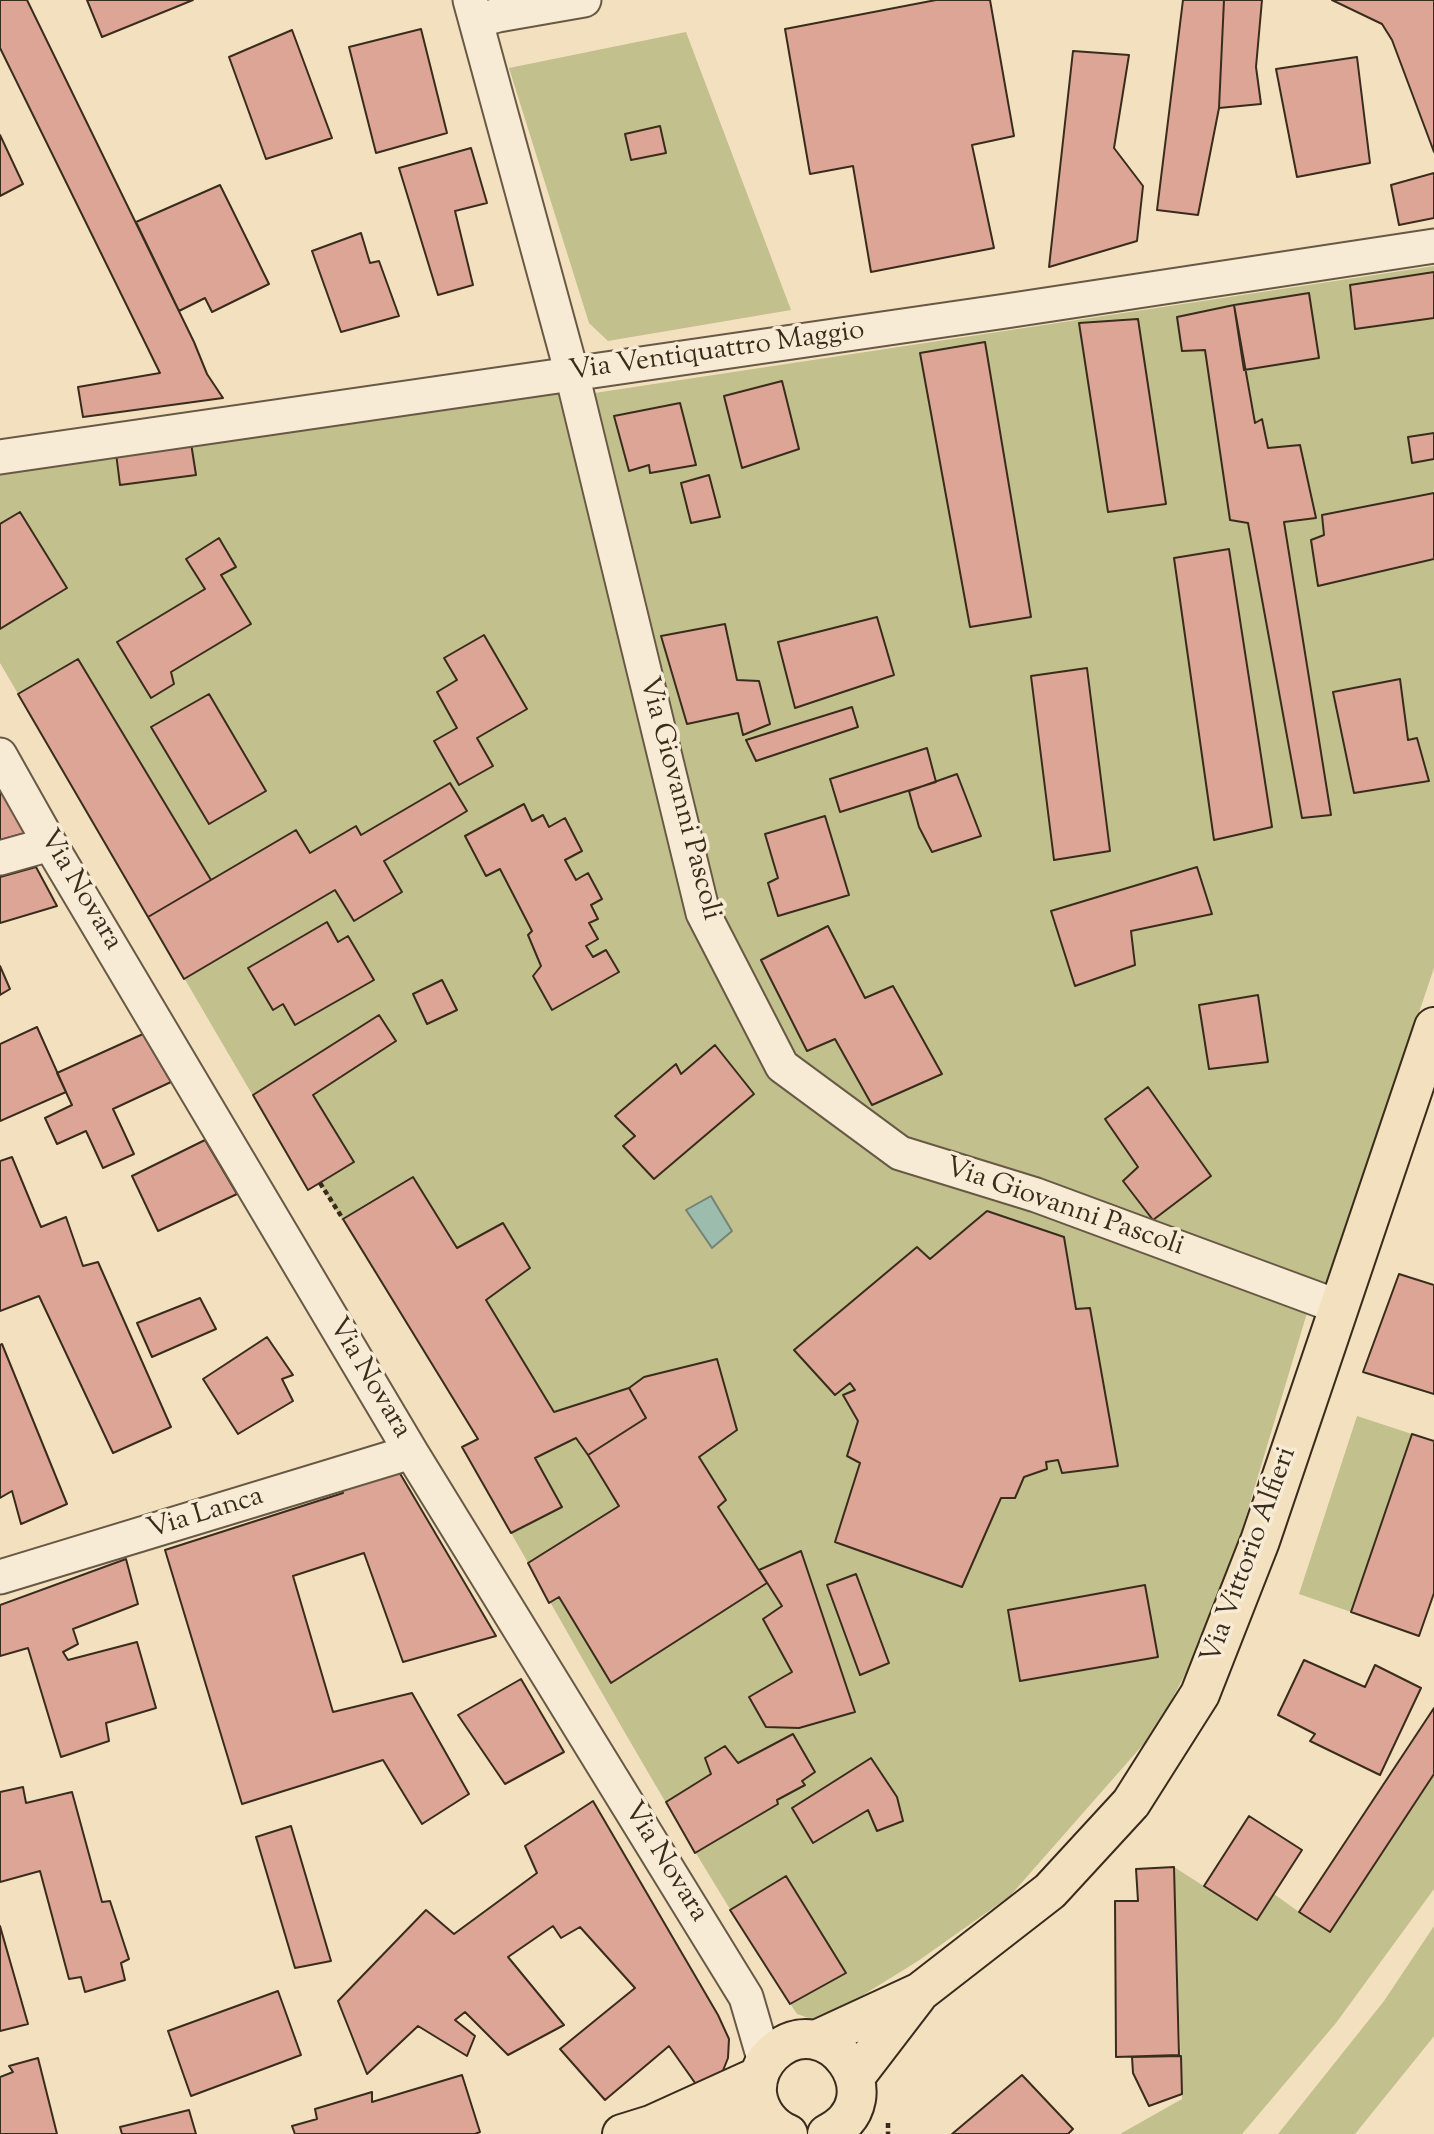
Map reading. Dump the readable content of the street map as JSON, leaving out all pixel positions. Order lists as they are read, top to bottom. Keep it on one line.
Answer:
{"streets":{"main road":["Via Vittorio Alfieri"],"street":["Via Ventiquattro Maggio","Via Giovanni Pascoli","Via Novara","Via Lanca"]},"crossings":[["Via Ventiquattro Maggio","Via Giovanni Pascoli"],["Via Giovanni Pascoli","Via Vittorio Alfieri"],["Via Novara","Via Lanca"],["Via Novara","Via Vittorio Alfieri"]]}
